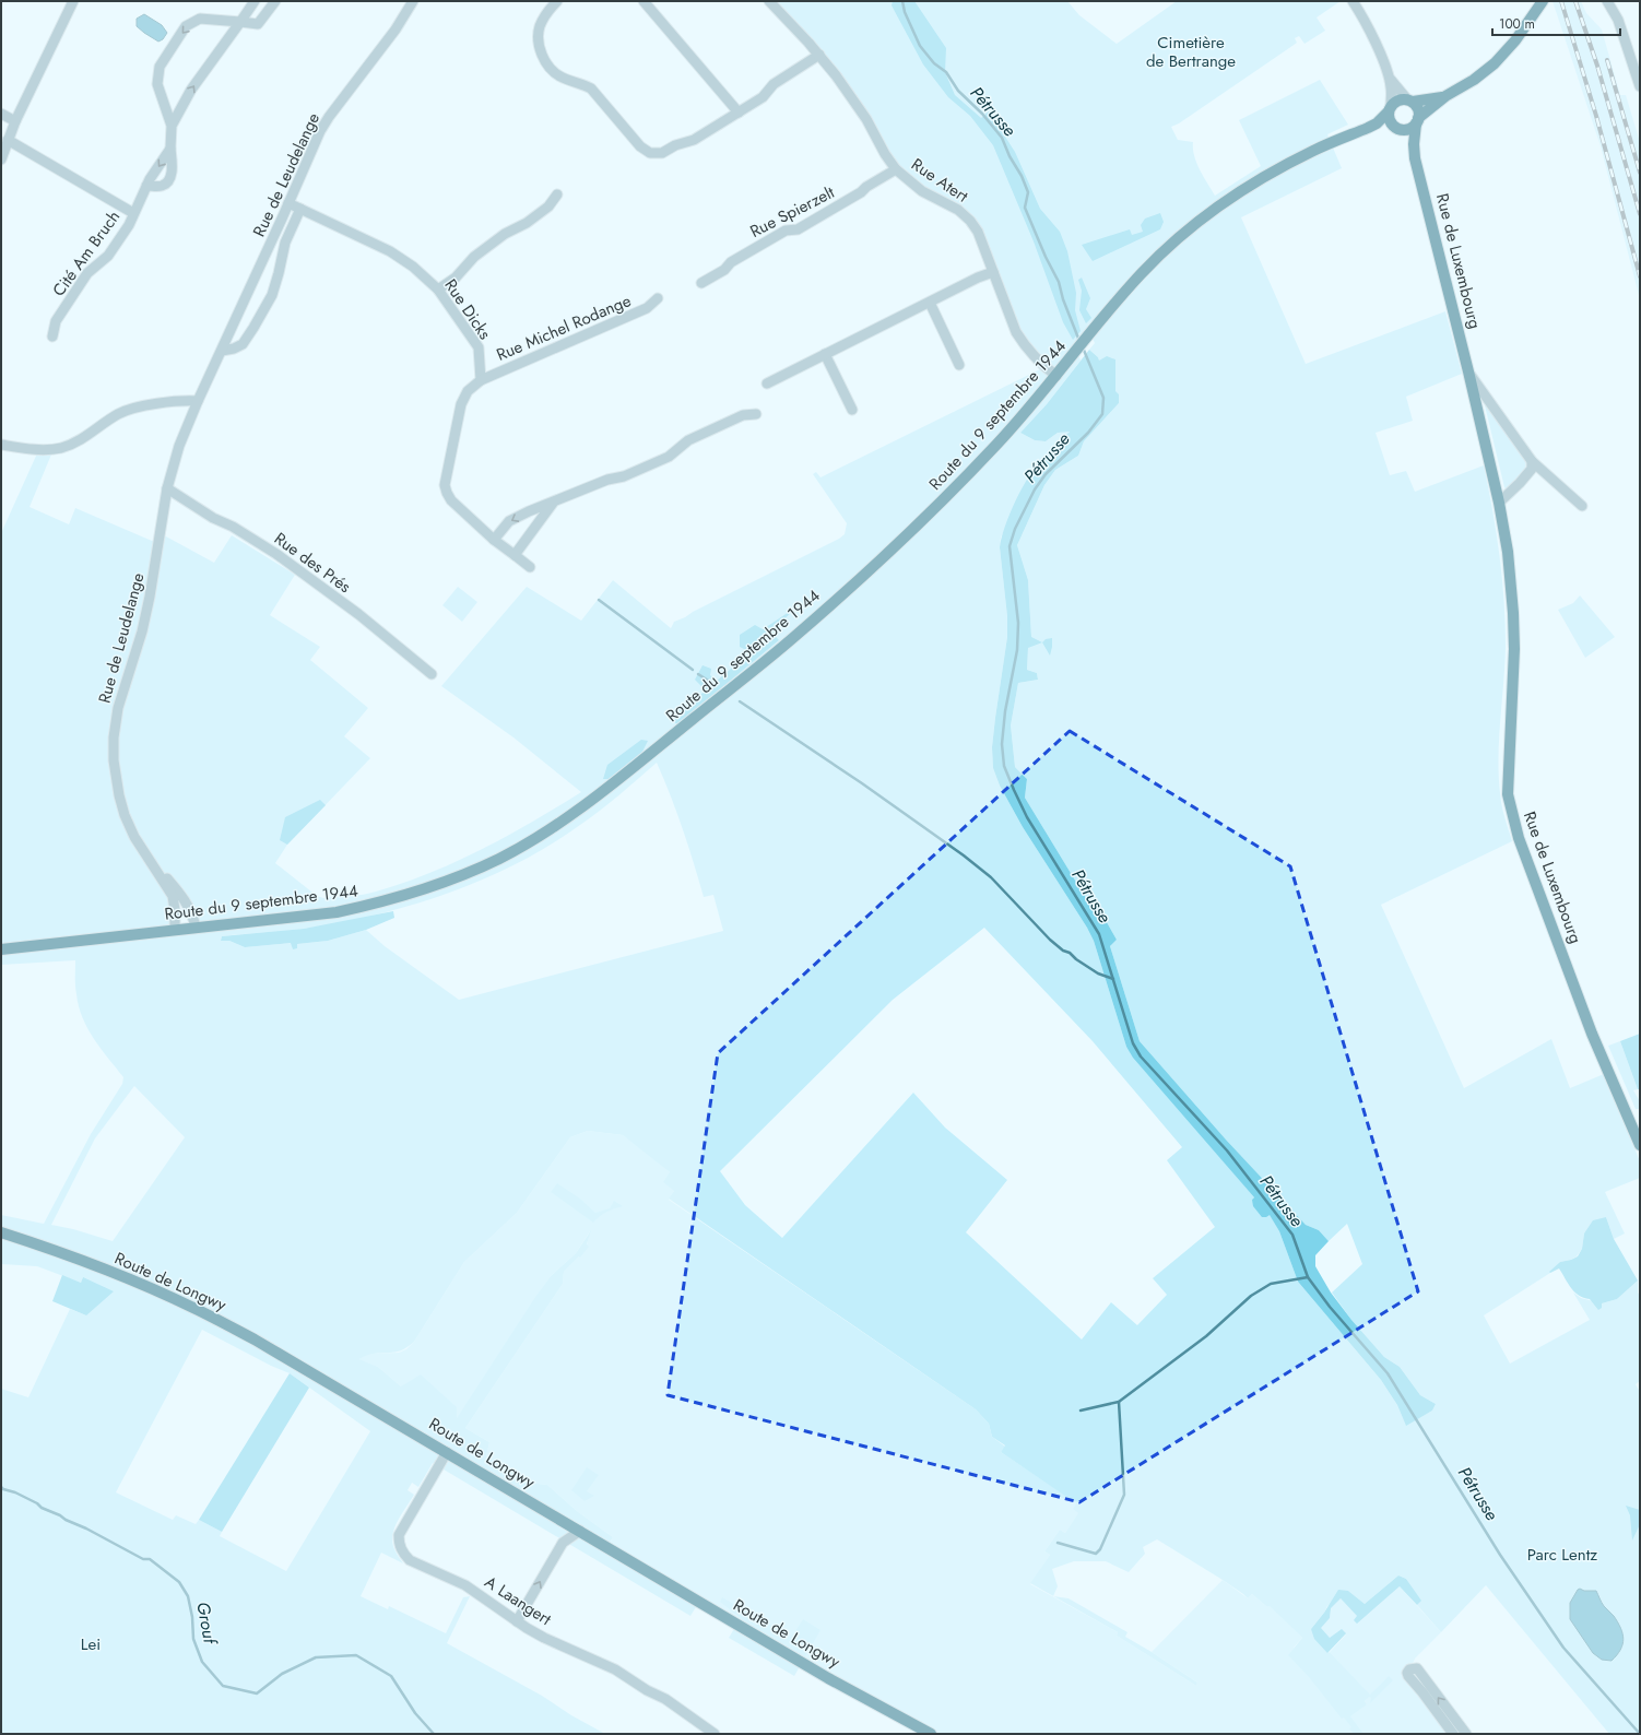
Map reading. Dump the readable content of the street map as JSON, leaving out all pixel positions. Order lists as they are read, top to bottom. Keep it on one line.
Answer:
{"streets":{"main road":["Rue de Luxembourg","Route du 9 septembre 1944","Route de Longwy"],"street":["Rue de Leudelange","Rue Atert","Rue Spierzelt","Cité Am Bruch","Rue Dicks","Rue Michel Rodange","Rue des Prés","A Laangert"]},"crossings":[["Rue de Leudelange","Rue Dicks"],["Rue de Leudelange","Route du 9 septembre 1944"],["Rue de Leudelange","Rue des Prés"],["Rue Atert","Rue Spierzelt"],["Rue Atert","Route du 9 septembre 1944"],["Rue de Luxembourg","Route du 9 septembre 1944"],["Rue Dicks","Rue Michel Rodange"],["Route de Longwy","A Laangert"]],"water":["Pétrusse","Grouf"],"parks":["Cimetière de Bertrange","Parc Lentz","Lei"],"scale_bar":"100 m"}
